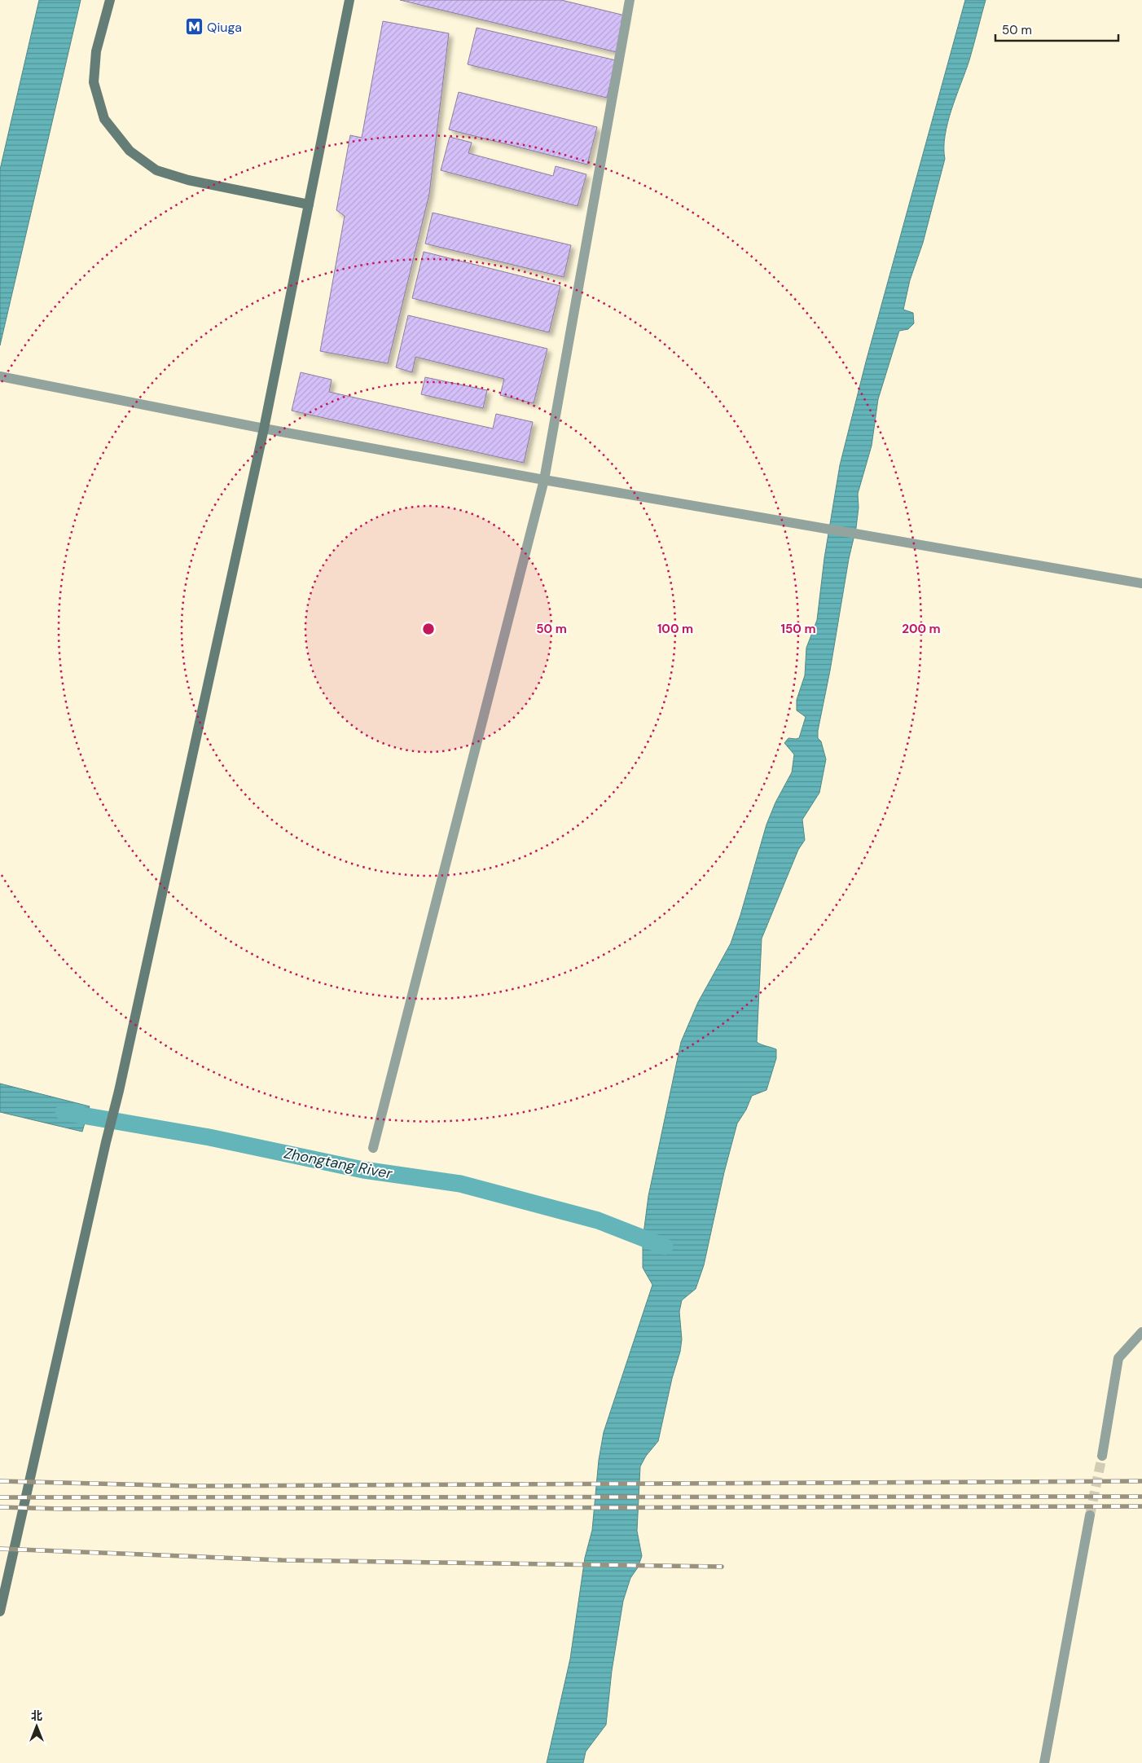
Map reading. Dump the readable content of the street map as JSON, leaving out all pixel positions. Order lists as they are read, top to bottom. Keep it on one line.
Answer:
{"water":["Zhongtang River"],"places":{"metro station":["Qiuga"]},"scale_bar":"50 m","north":"top","rings":["50 m","100 m","150 m","200 m"]}
